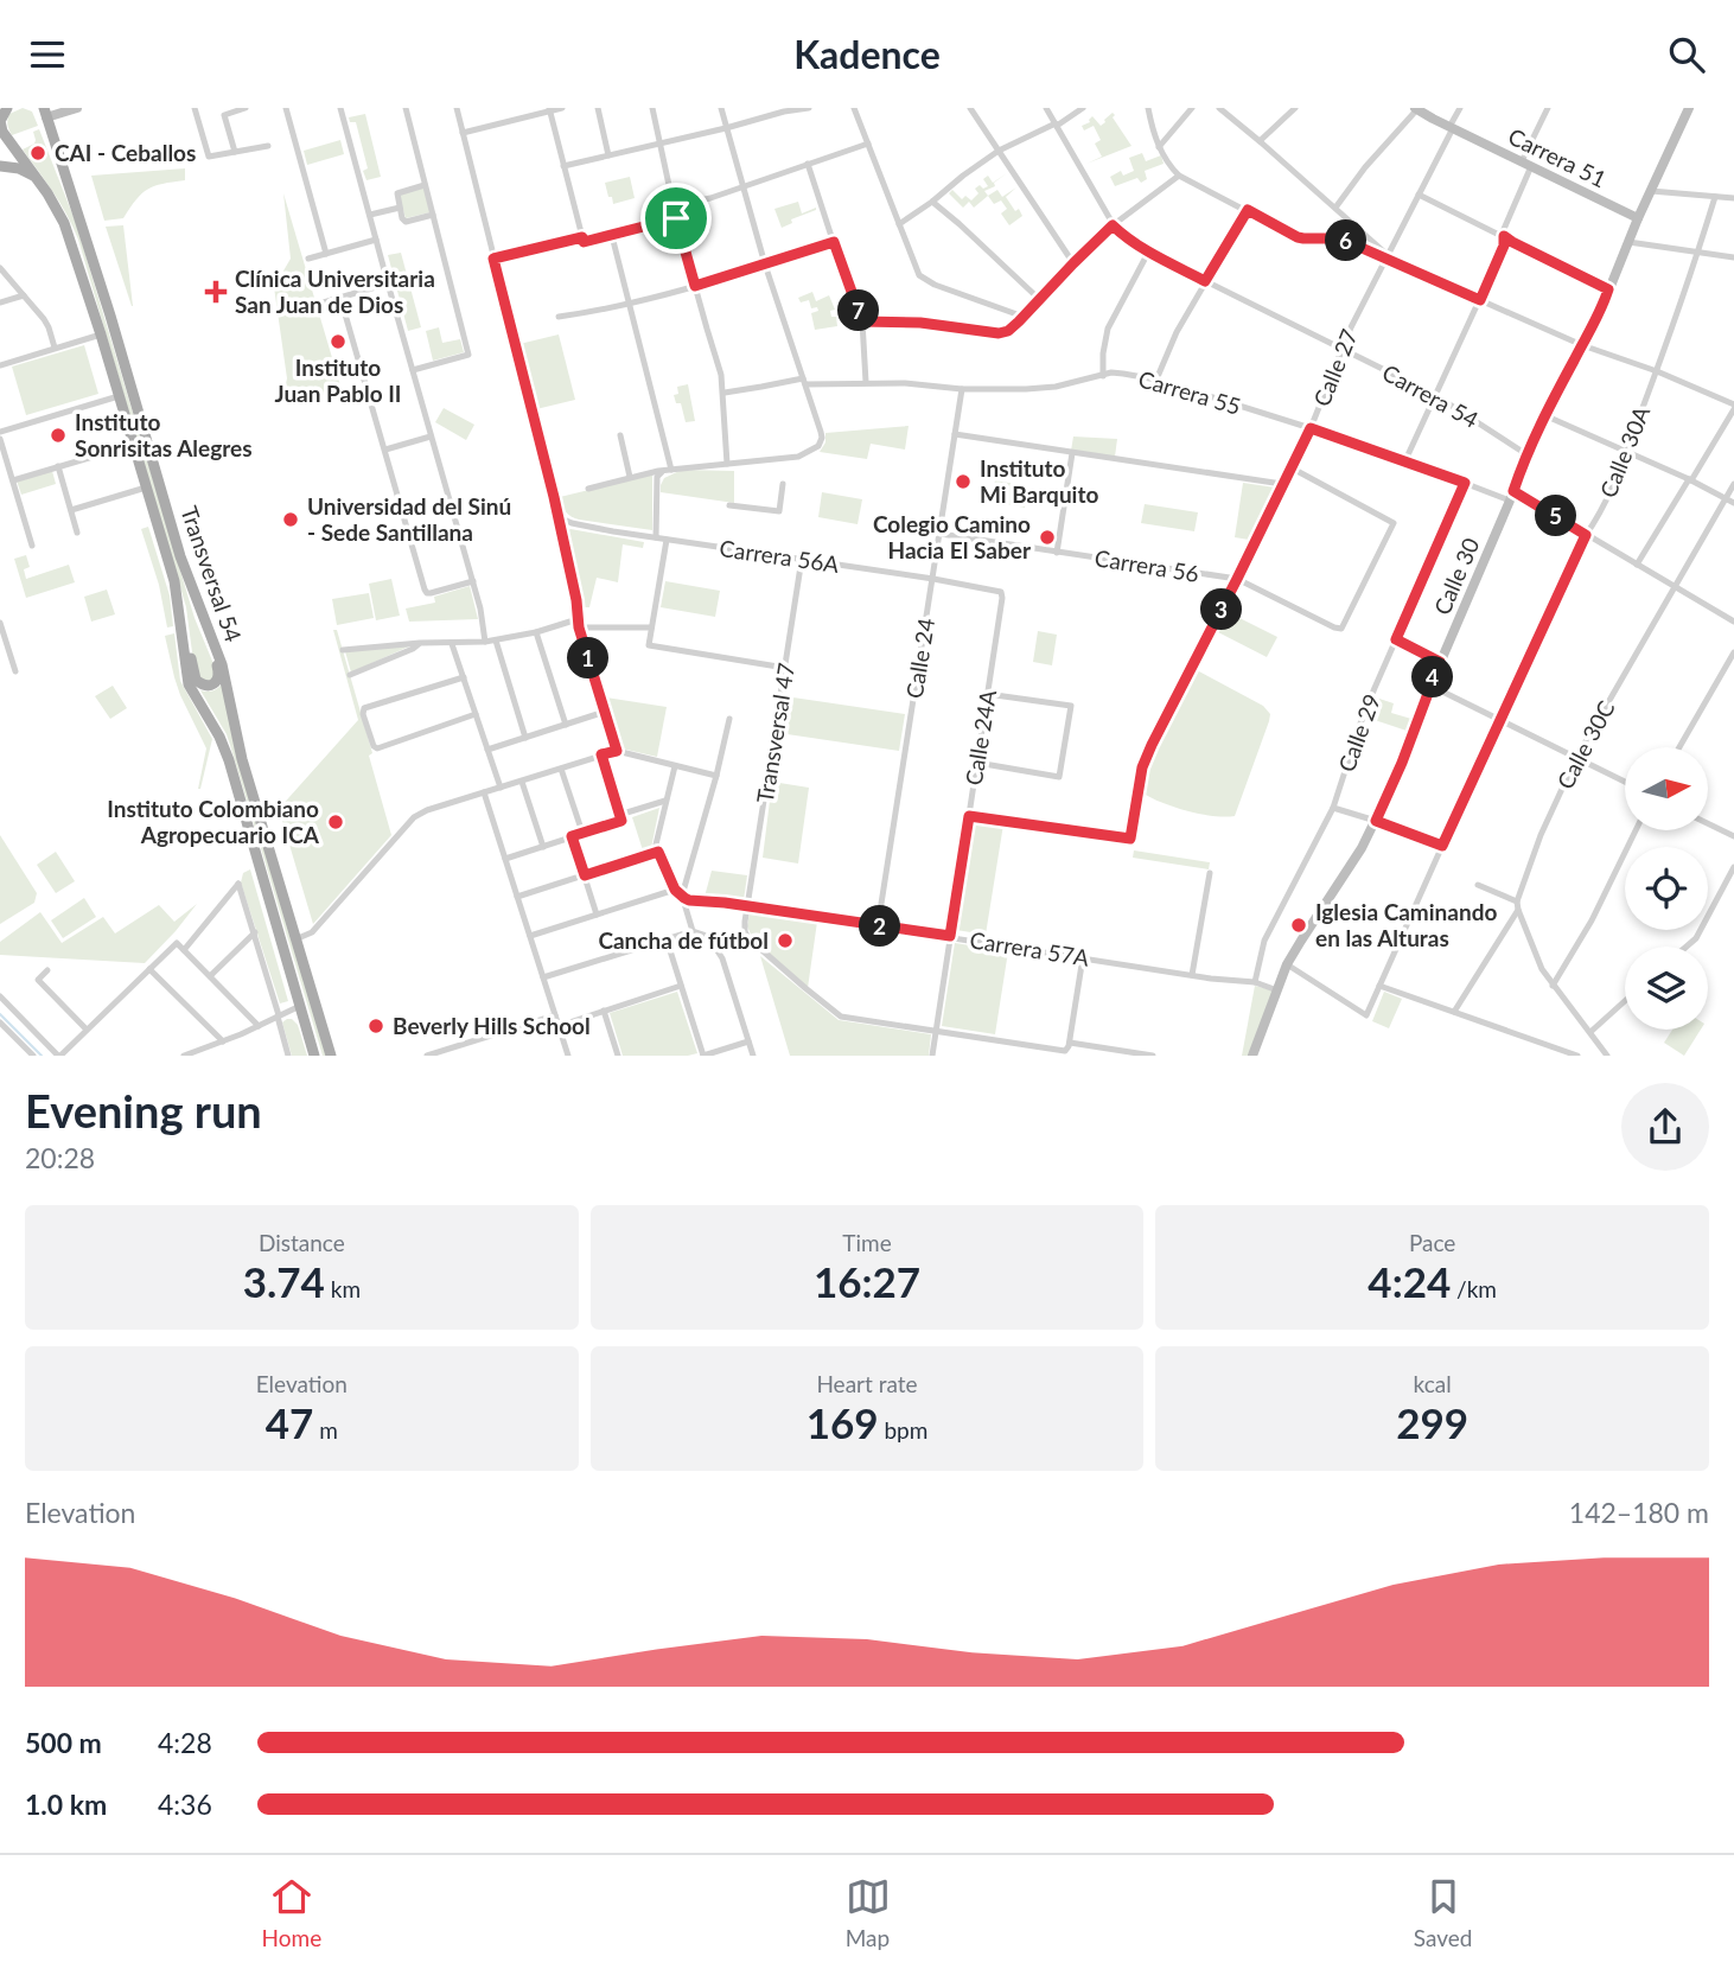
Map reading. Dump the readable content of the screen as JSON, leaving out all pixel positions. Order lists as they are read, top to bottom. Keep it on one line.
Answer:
{"streets":{"main road":["Carrera 51","Transversal 54","Calle 30"],"street":["Calle 27","Carrera 55","Carrera 54","Calle 30A","Carrera 56A","Carrera 56","Calle 24","Transversal 47","Calle 29","Calle 24A","Calle 30C","Carrera 57A"]},"crossings":[["Carrera 51","Calle 27"],["Carrera 51","Calle 30"],["Calle 27","Carrera 55"],["Calle 27","Carrera 54"],["Calle 27","Carrera 56"],["Calle 27","Calle 24A"],["Carrera 55","Calle 30A"],["Carrera 55","Calle 30"],["Carrera 55","Calle 24"],["Carrera 55","Calle 29"],["Carrera 55","Calle 30C"],["Carrera 54","Calle 30"],["Calle 30A","Calle 30"],["Carrera 56A","Calle 24"],["Carrera 56A","Transversal 47"],["Carrera 56A","Calle 24A"],["Carrera 56","Calle 24"],["Calle 30","Carrera 57A"],["Calle 24","Carrera 57A"],["Transversal 47","Calle 24A"],["Transversal 47","Carrera 57A"],["Calle 29","Carrera 57A"],["Calle 24A","Carrera 57A"]],"places":{"other":["CAI - Ceballos","Instituto Juan Pablo II","Instituto Sonrisitas Alegres","Instituto Mi Barquito","Universidad del Sinú - Sede Santillana","Colegio Camino Hacia El Saber","Instituto Colombiano Agropecuario ICA","Iglesia Caminando en las Alturas","Cancha de fútbol","Beverly Hills School"],"health":["Clínica Universitaria San Juan de Dios"]},"north":"right","page":{"header":"Kadence","pins":["6","7","5","3","1","4","2"],"heading":["Evening run","20:28"],"stats":[["Distance","3.74 km"],["Time","16:27"],["Pace","4:24 /km"],["Elevation","47 m"],["Heart rate","169 bpm"],["kcal","299"]],"chart":["Elevation","142–180 m"],"list":[{"name":"500 m","note":"4:28"},{"name":"1.0 km","note":"4:36"}],"tabs":["Home","Map","Saved"]}}
